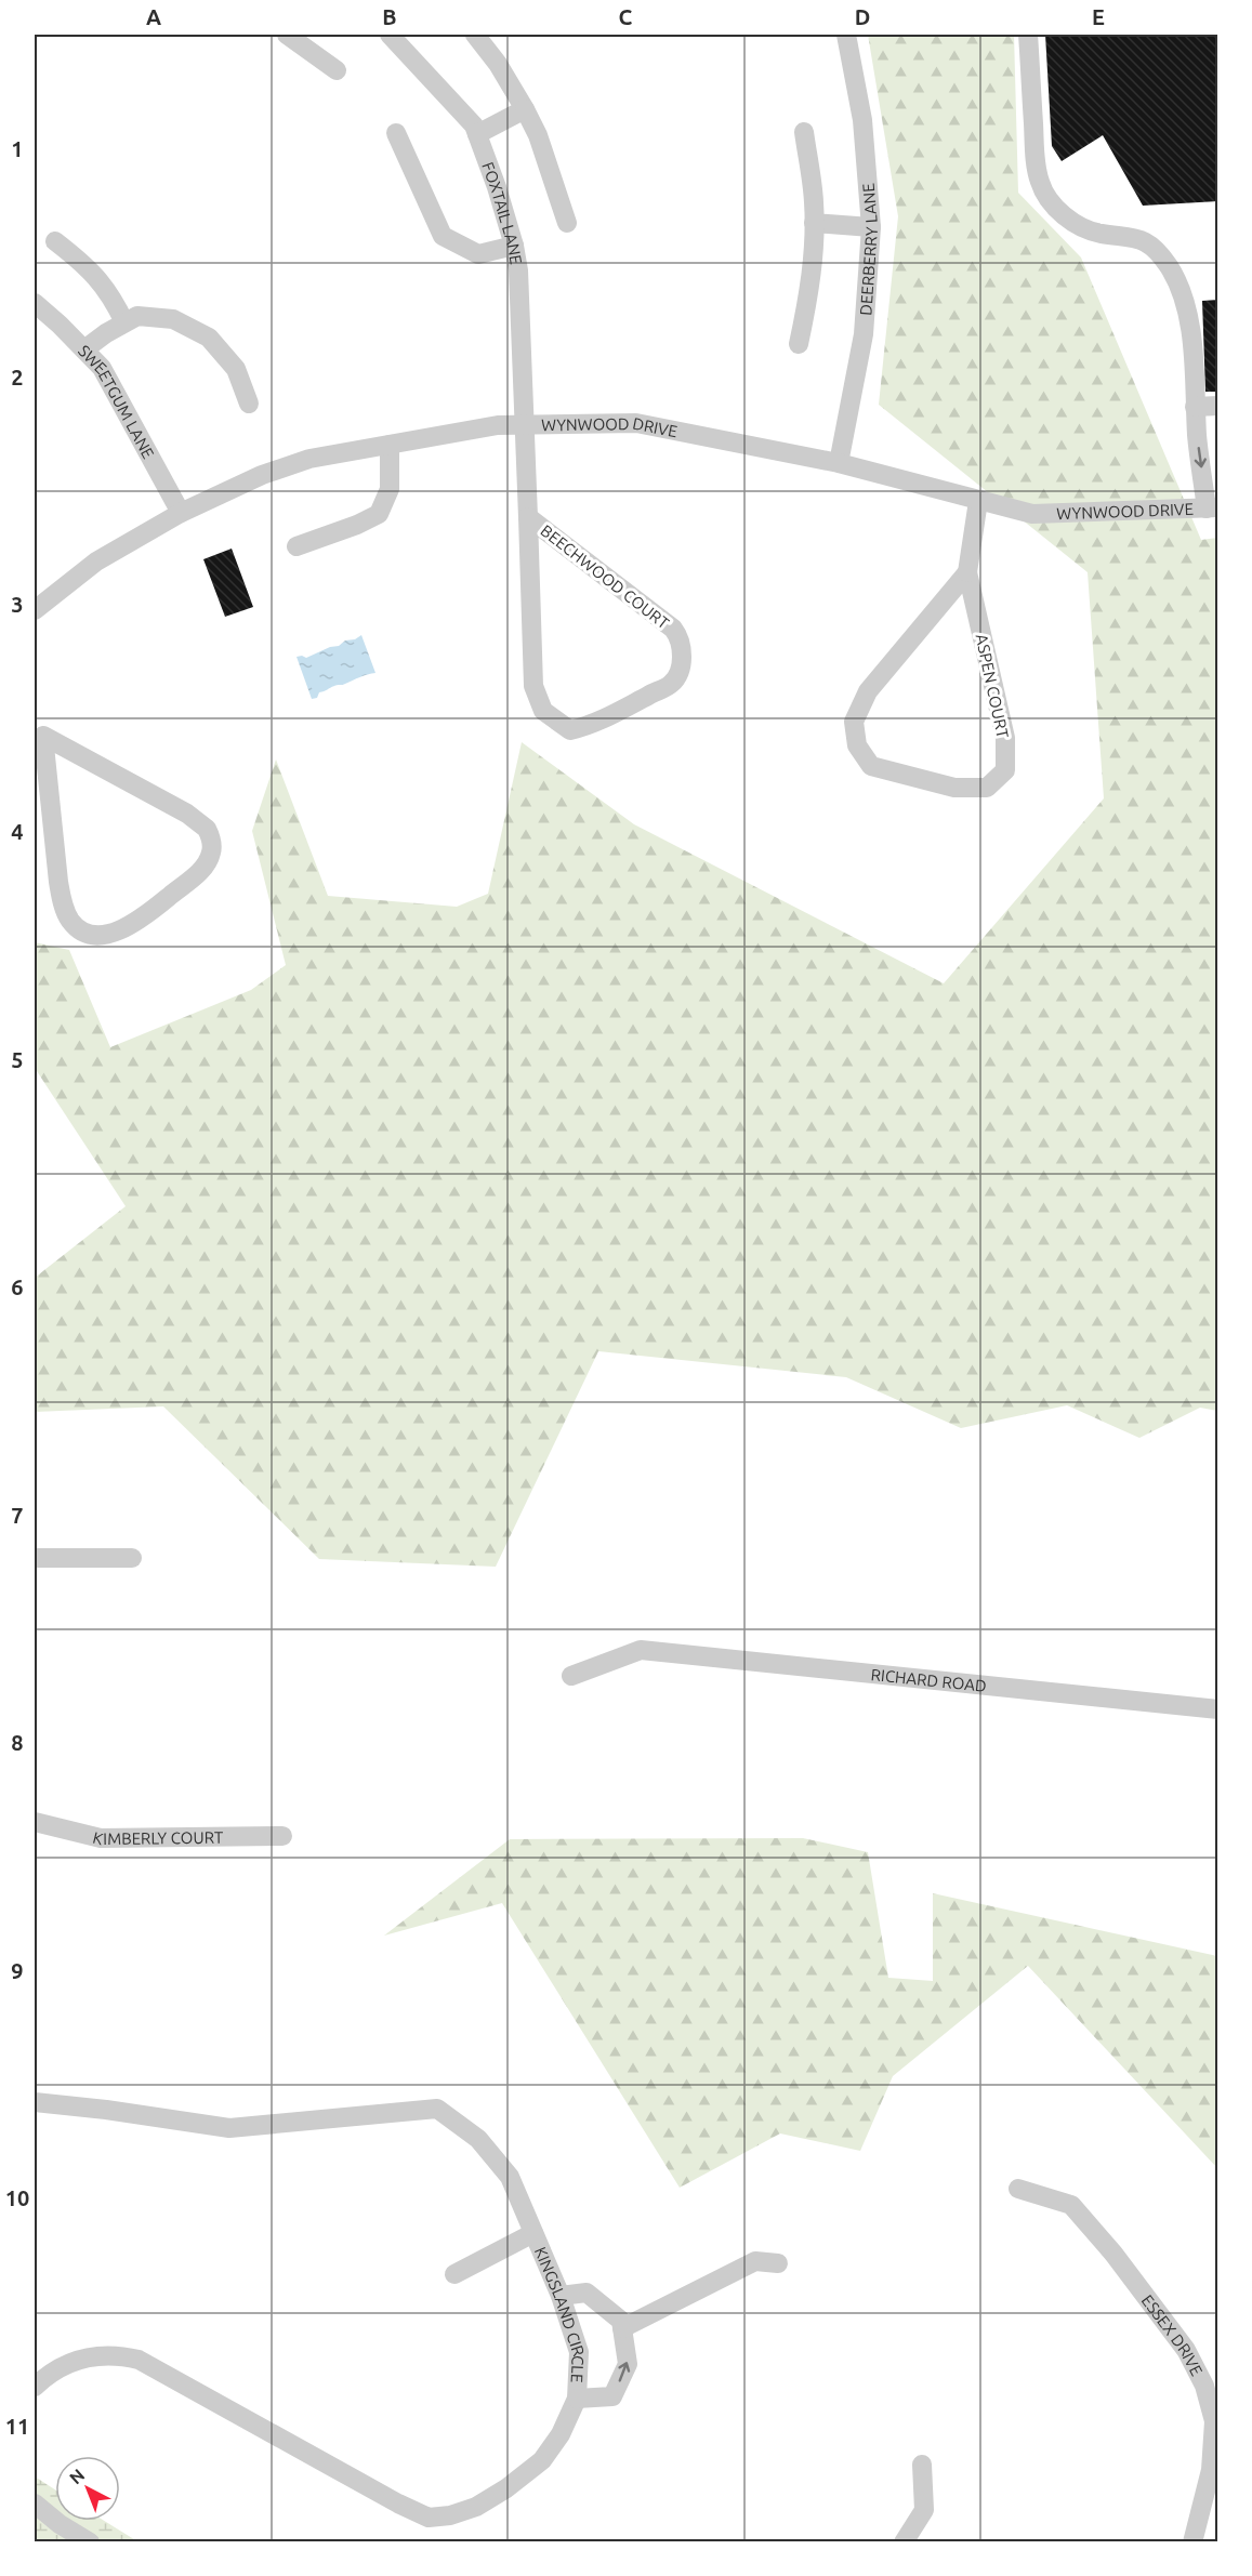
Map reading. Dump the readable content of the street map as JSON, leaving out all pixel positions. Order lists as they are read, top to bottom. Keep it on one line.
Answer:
{"streets":{"street":["FOXTAIL LANE","DEERBERRY LANE","SWEETGUM LANE","WYNWOOD DRIVE","BEECHWOOD COURT","ASPEN COURT","RICHARD ROAD","KIMBERLY COURT","KINGSLAND CIRCLE","ESSEX DRIVE"]},"crossings":[["FOXTAIL LANE","WYNWOOD DRIVE"],["FOXTAIL LANE","BEECHWOOD COURT"],["DEERBERRY LANE","WYNWOOD DRIVE"],["SWEETGUM LANE","WYNWOOD DRIVE"],["WYNWOOD DRIVE","BEECHWOOD COURT"],["WYNWOOD DRIVE","ASPEN COURT"]],"north":"top left","grid":{"columns":["A","B","C","D","E"],"rows":["1","2","3","4","5","6","7","8","9","10","11"]}}
